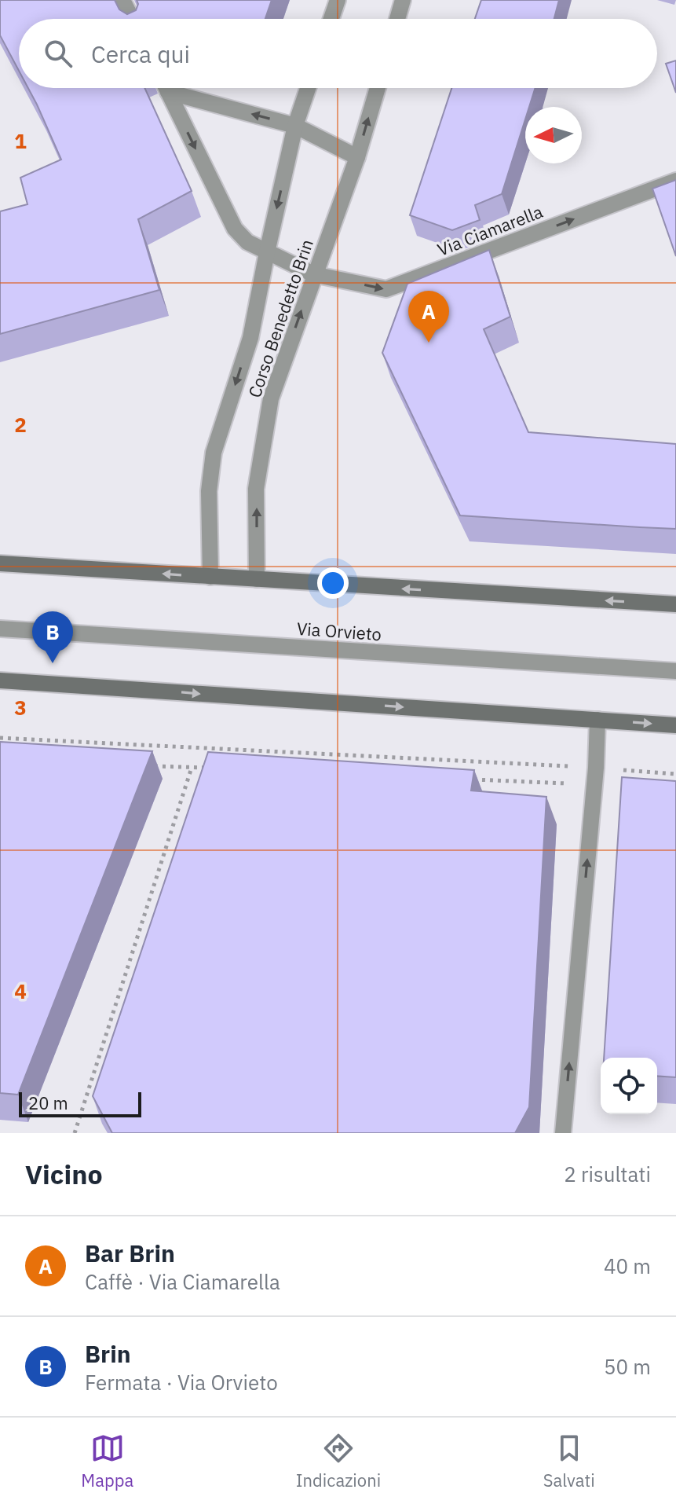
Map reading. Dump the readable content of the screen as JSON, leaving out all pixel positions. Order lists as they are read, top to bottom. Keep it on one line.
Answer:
{"streets":{"street":["Via Ciamarella","Corso Benedetto Brin","Via Orvieto"]},"crossings":[["Via Ciamarella","Corso Benedetto Brin"]],"scale_bar":"20 m","north":"left","page":{"search":"Cerca qui","pins":["A","B"],"scale":"20 m","heading":["Vicino","2 risultati"],"list":[{"mark":"A","name":"Bar Brin","note":"Caffè · Via Ciamarella","value":"40 m"},{"mark":"B","name":"Brin","note":"Fermata · Via Orvieto","value":"50 m"}],"nav":["Mappa","Indicazioni","Salvati"]},"grid":{"rows":["1","2","3","4"]}}
